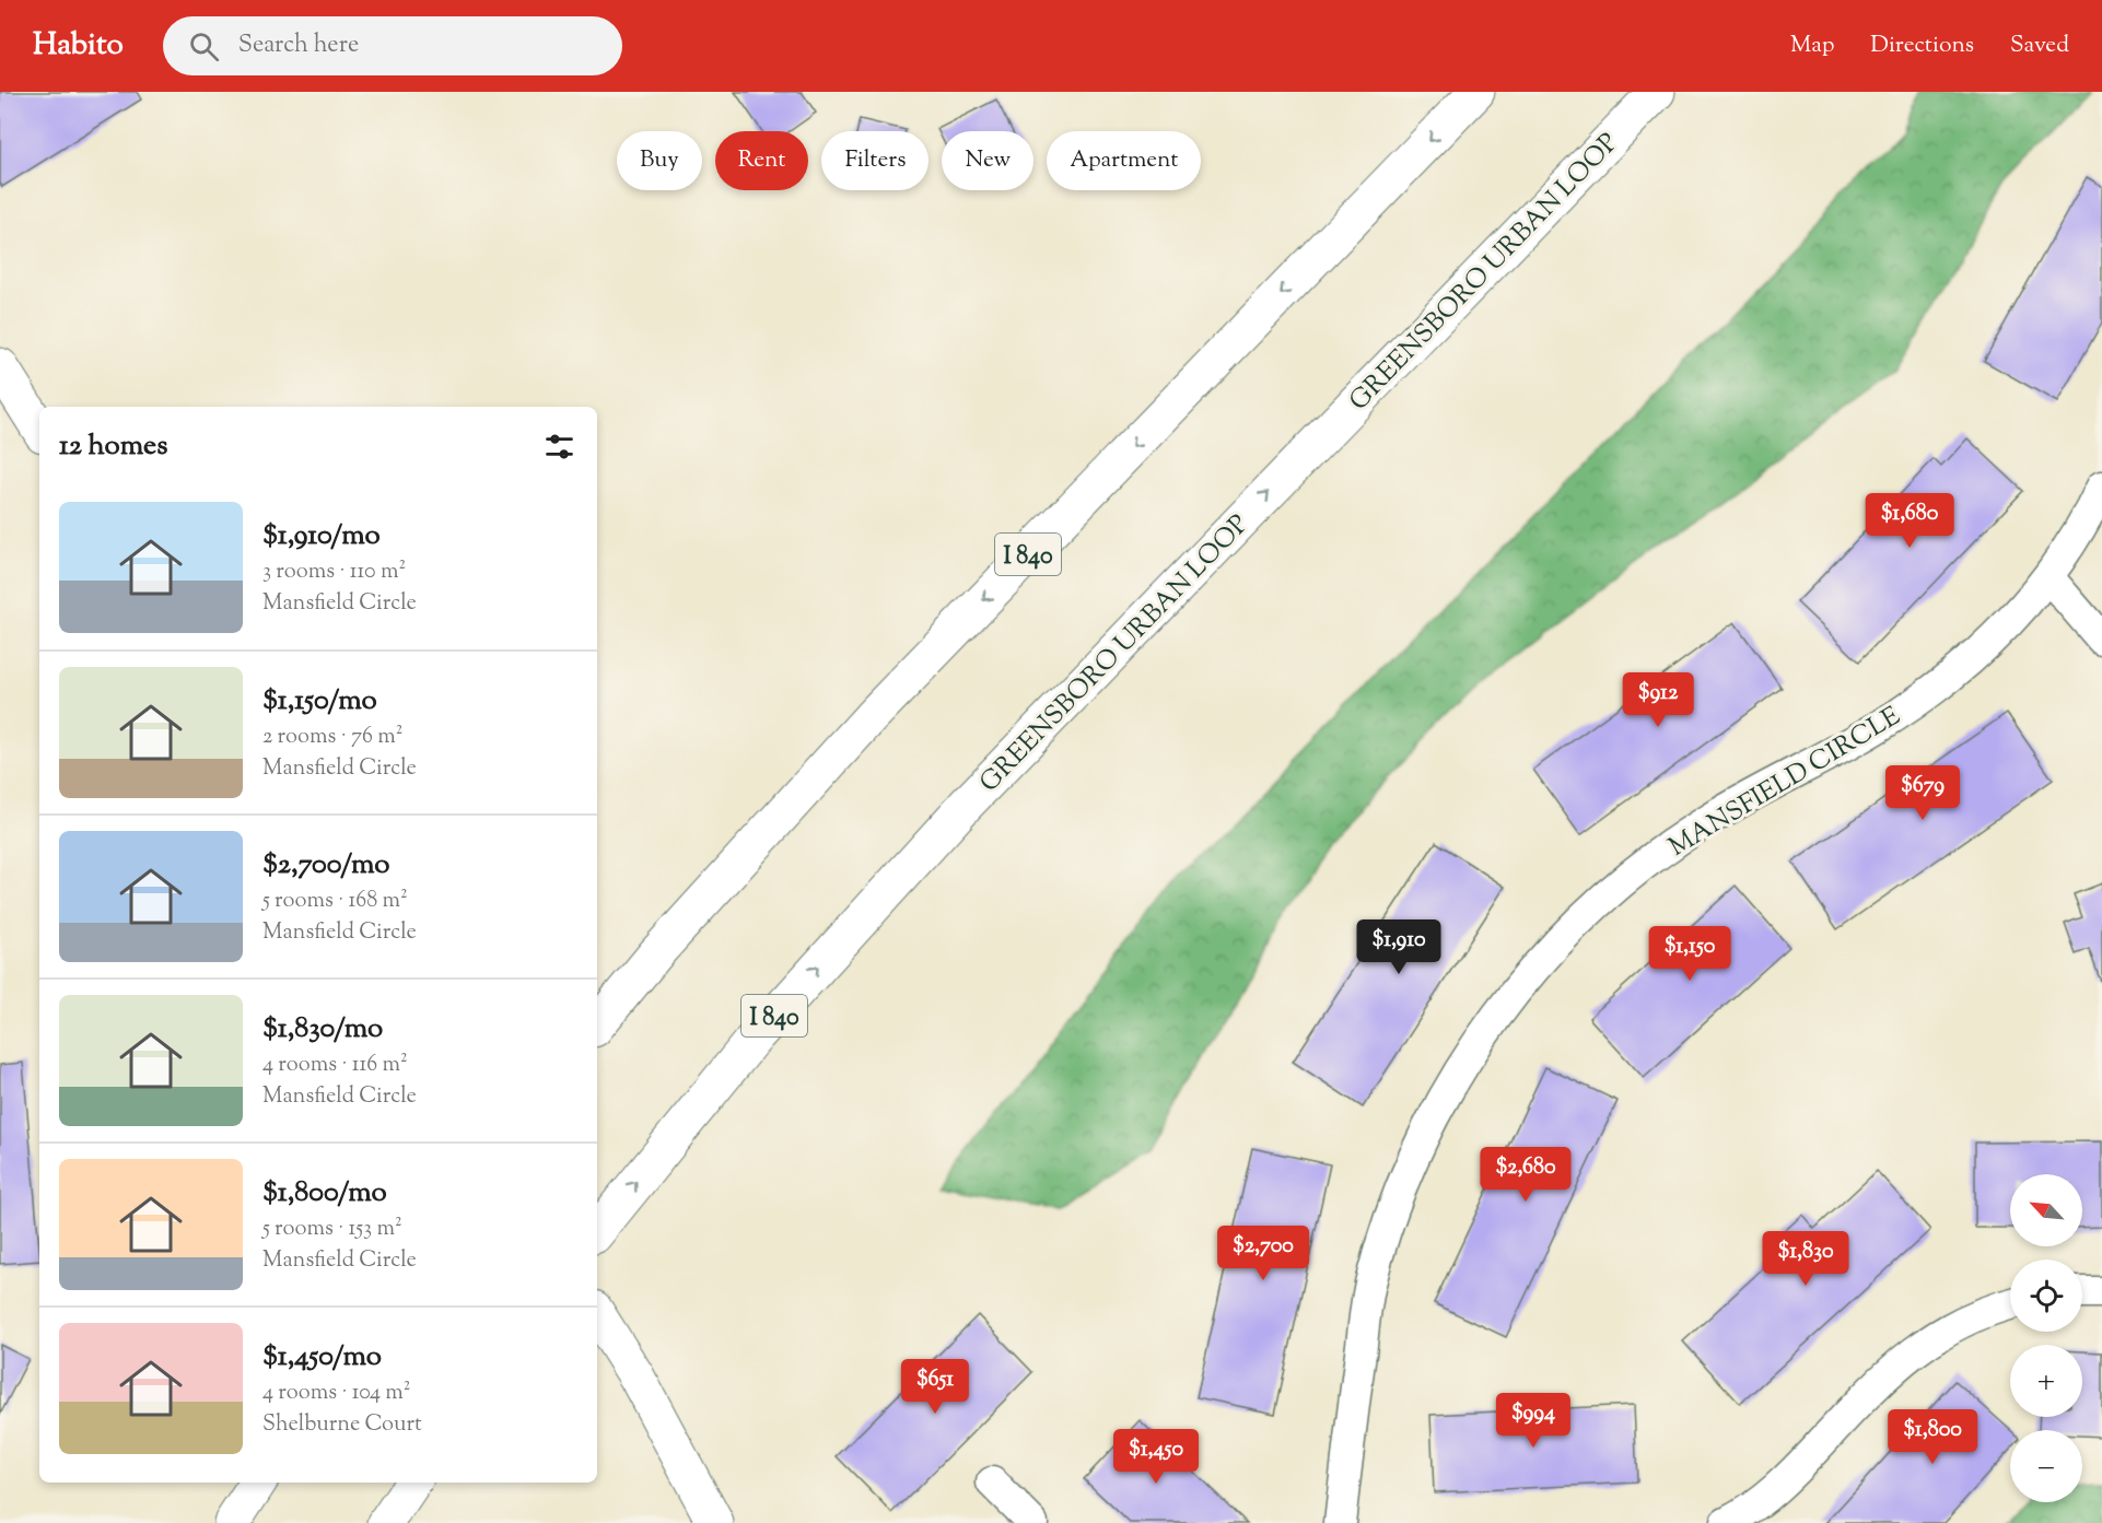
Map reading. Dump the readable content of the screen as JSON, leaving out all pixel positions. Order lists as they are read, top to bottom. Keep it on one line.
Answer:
{"streets":{"main road":["GREENSBORO URBAN LOOP","I 840"],"street":["MANSFIELD CIRCLE"]},"north":"top left","page":{"header":"Habito","search":"Search here","nav":["Map","Directions","Saved"],"chip":["Buy","Rent","Filters","New","Apartment"],"heading":"12 homes","list":[{"name":"$1,910/mo","note":"3 rooms · 110 m² · Mansfield Circle"},{"name":"$1,150/mo","note":"2 rooms · 76 m² · Mansfield Circle"},{"name":"$2,700/mo","note":"5 rooms · 168 m² · Mansfield Circle"},{"name":"$1,830/mo","note":"4 rooms · 116 m² · Mansfield Circle"},{"name":"$1,800/mo","note":"5 rooms · 153 m² · Mansfield Circle"},{"name":"$1,450/mo","note":"4 rooms · 104 m² · Shelburne Court"}],"price":["$1,680","$912","$679","$1,910","$1,150","$2,680","$2,700","$1,830","$651","$994","$1,800","$1,450"],"map_buttons":["+","−"]}}
